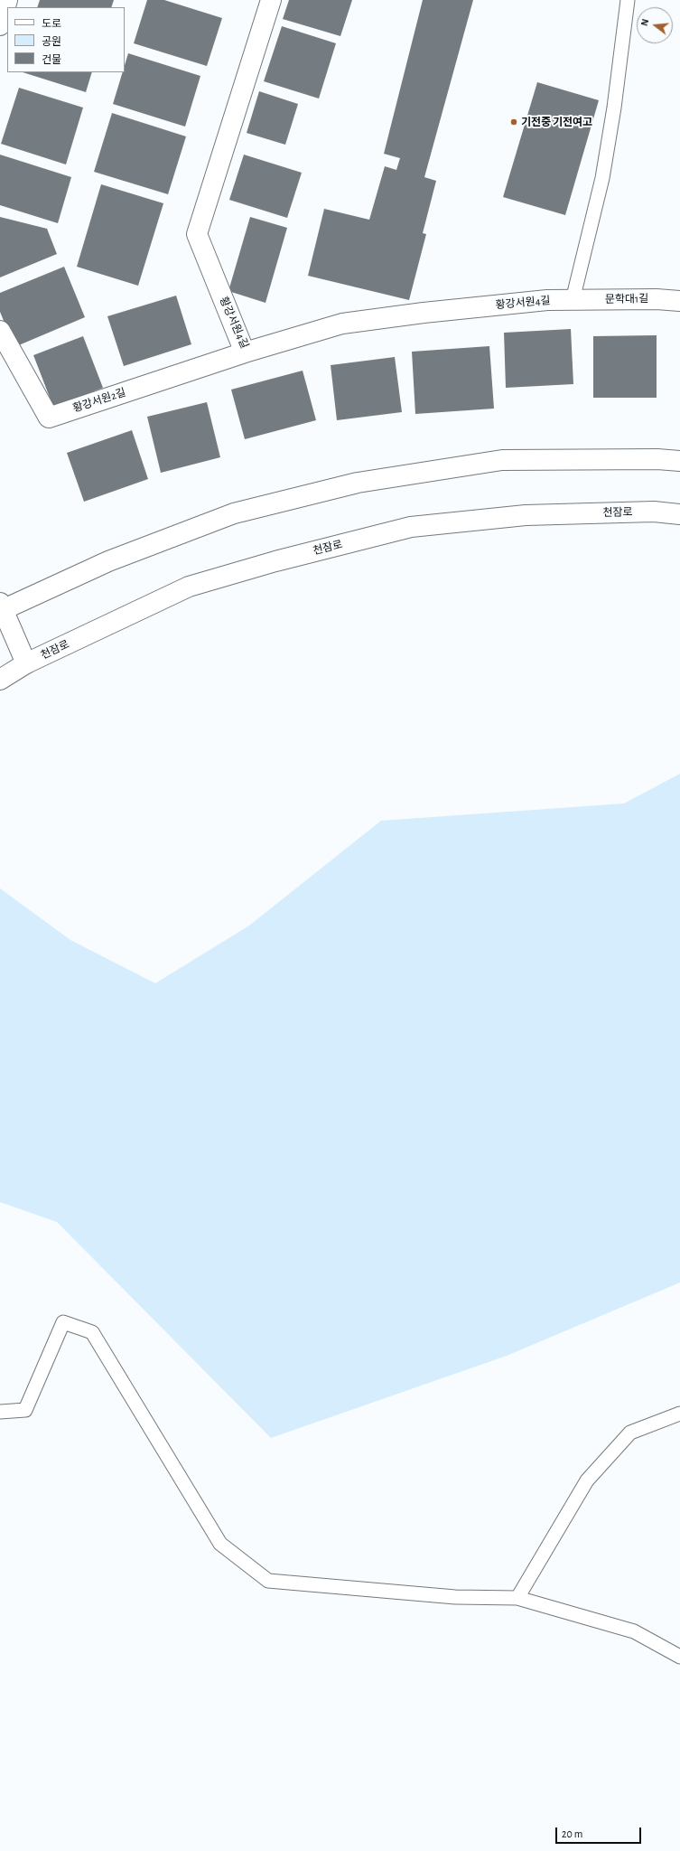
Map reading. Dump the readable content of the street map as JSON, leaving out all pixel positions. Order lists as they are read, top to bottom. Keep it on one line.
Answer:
{"streets":{"street":["문학대1길","황강서원4길","황강서원2길","천잠로"]},"crossings":[["문학대1길","황강서원4길"],["황강서원4길","황강서원2길"]],"places":["기전중 기전여고"],"legend":["도로","공원","건물"],"scale_bar":"20 m","north":"left"}
